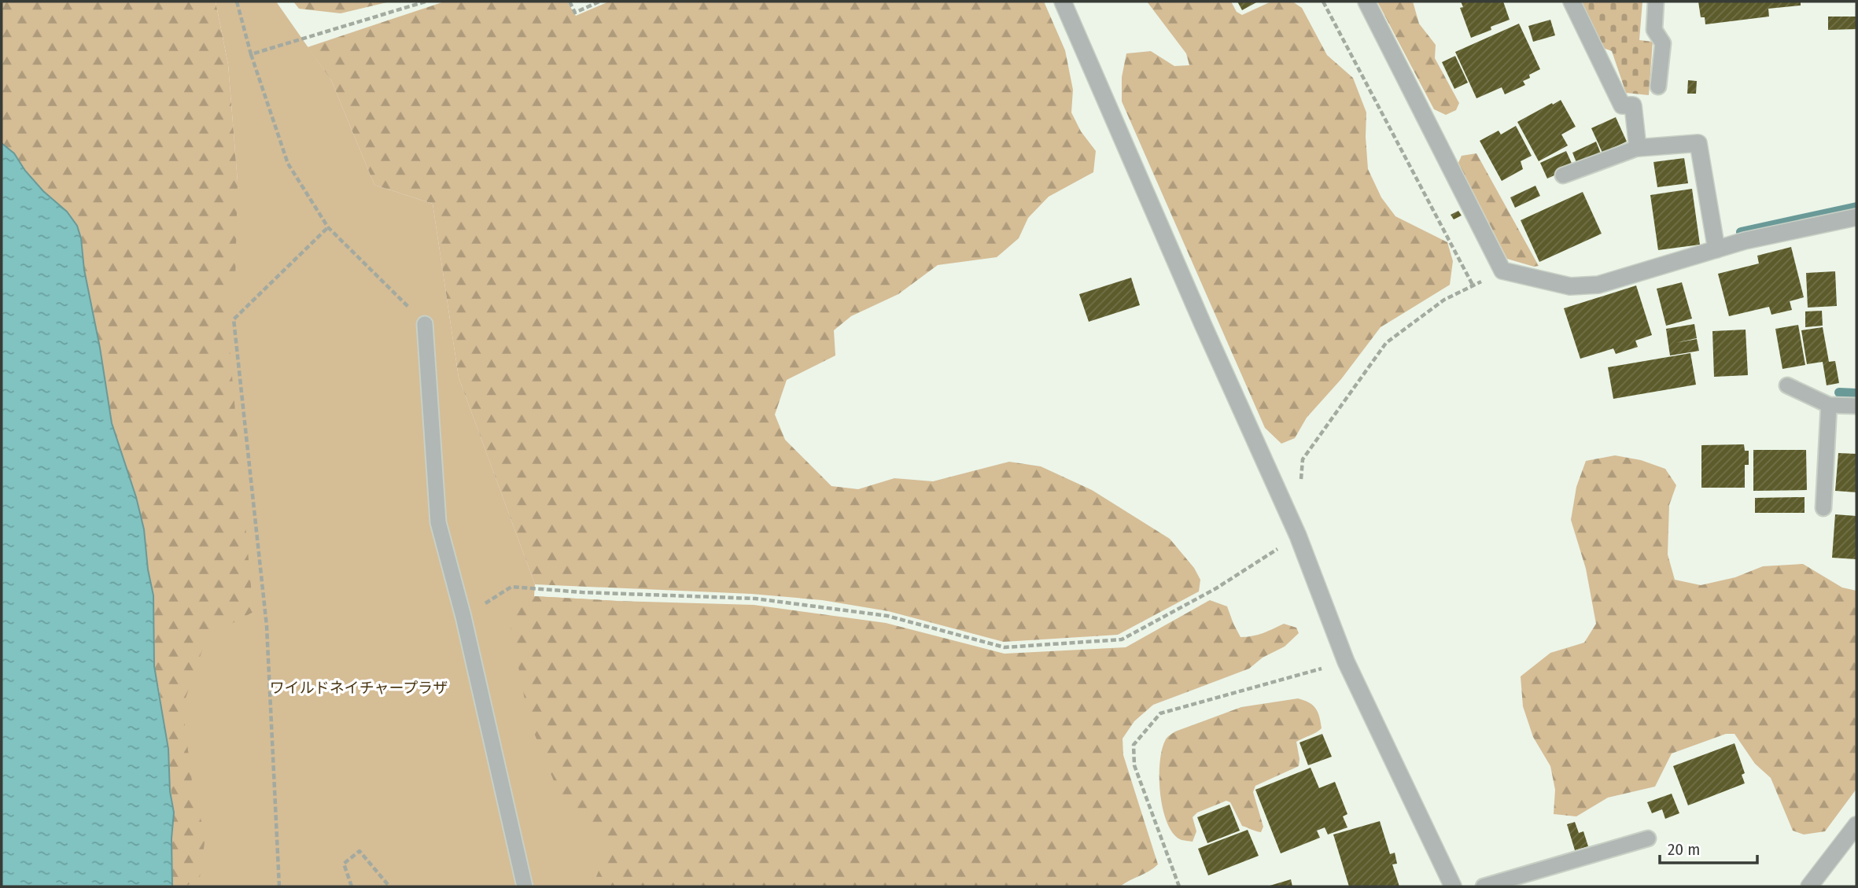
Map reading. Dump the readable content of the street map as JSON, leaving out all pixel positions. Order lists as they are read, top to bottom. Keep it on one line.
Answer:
{"parks":["ワイルドネイチャープラザ"],"scale_bar":"20 m"}
